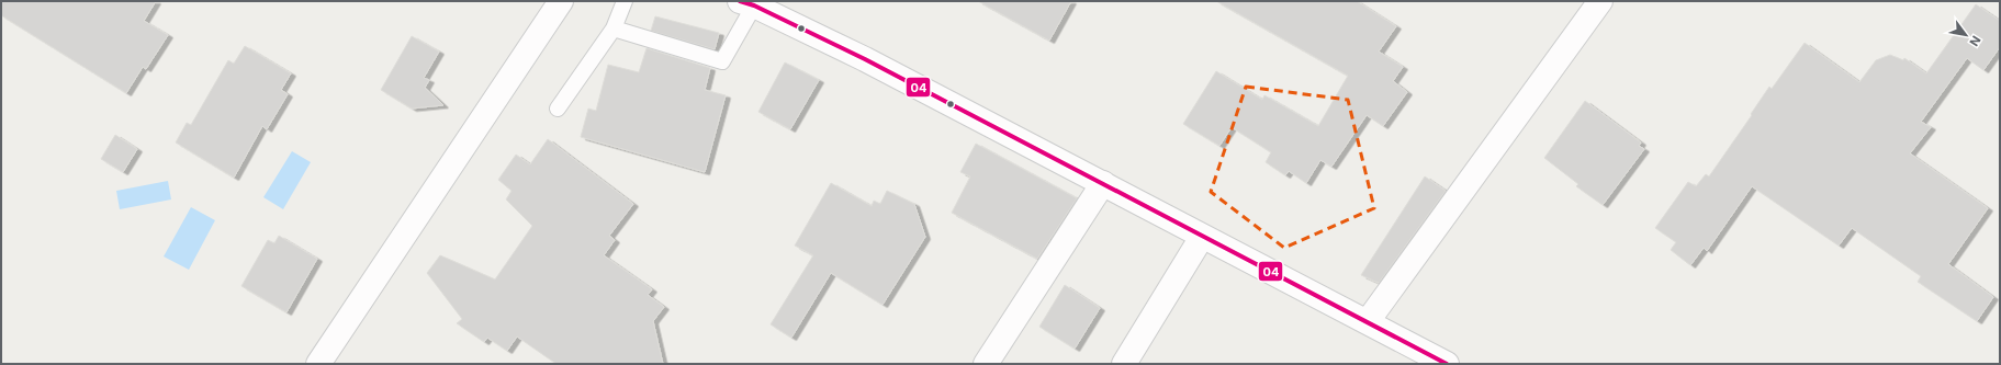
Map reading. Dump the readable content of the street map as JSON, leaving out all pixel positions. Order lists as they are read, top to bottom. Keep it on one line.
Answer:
{"lines":["transit line 04"],"north":"bottom right"}
